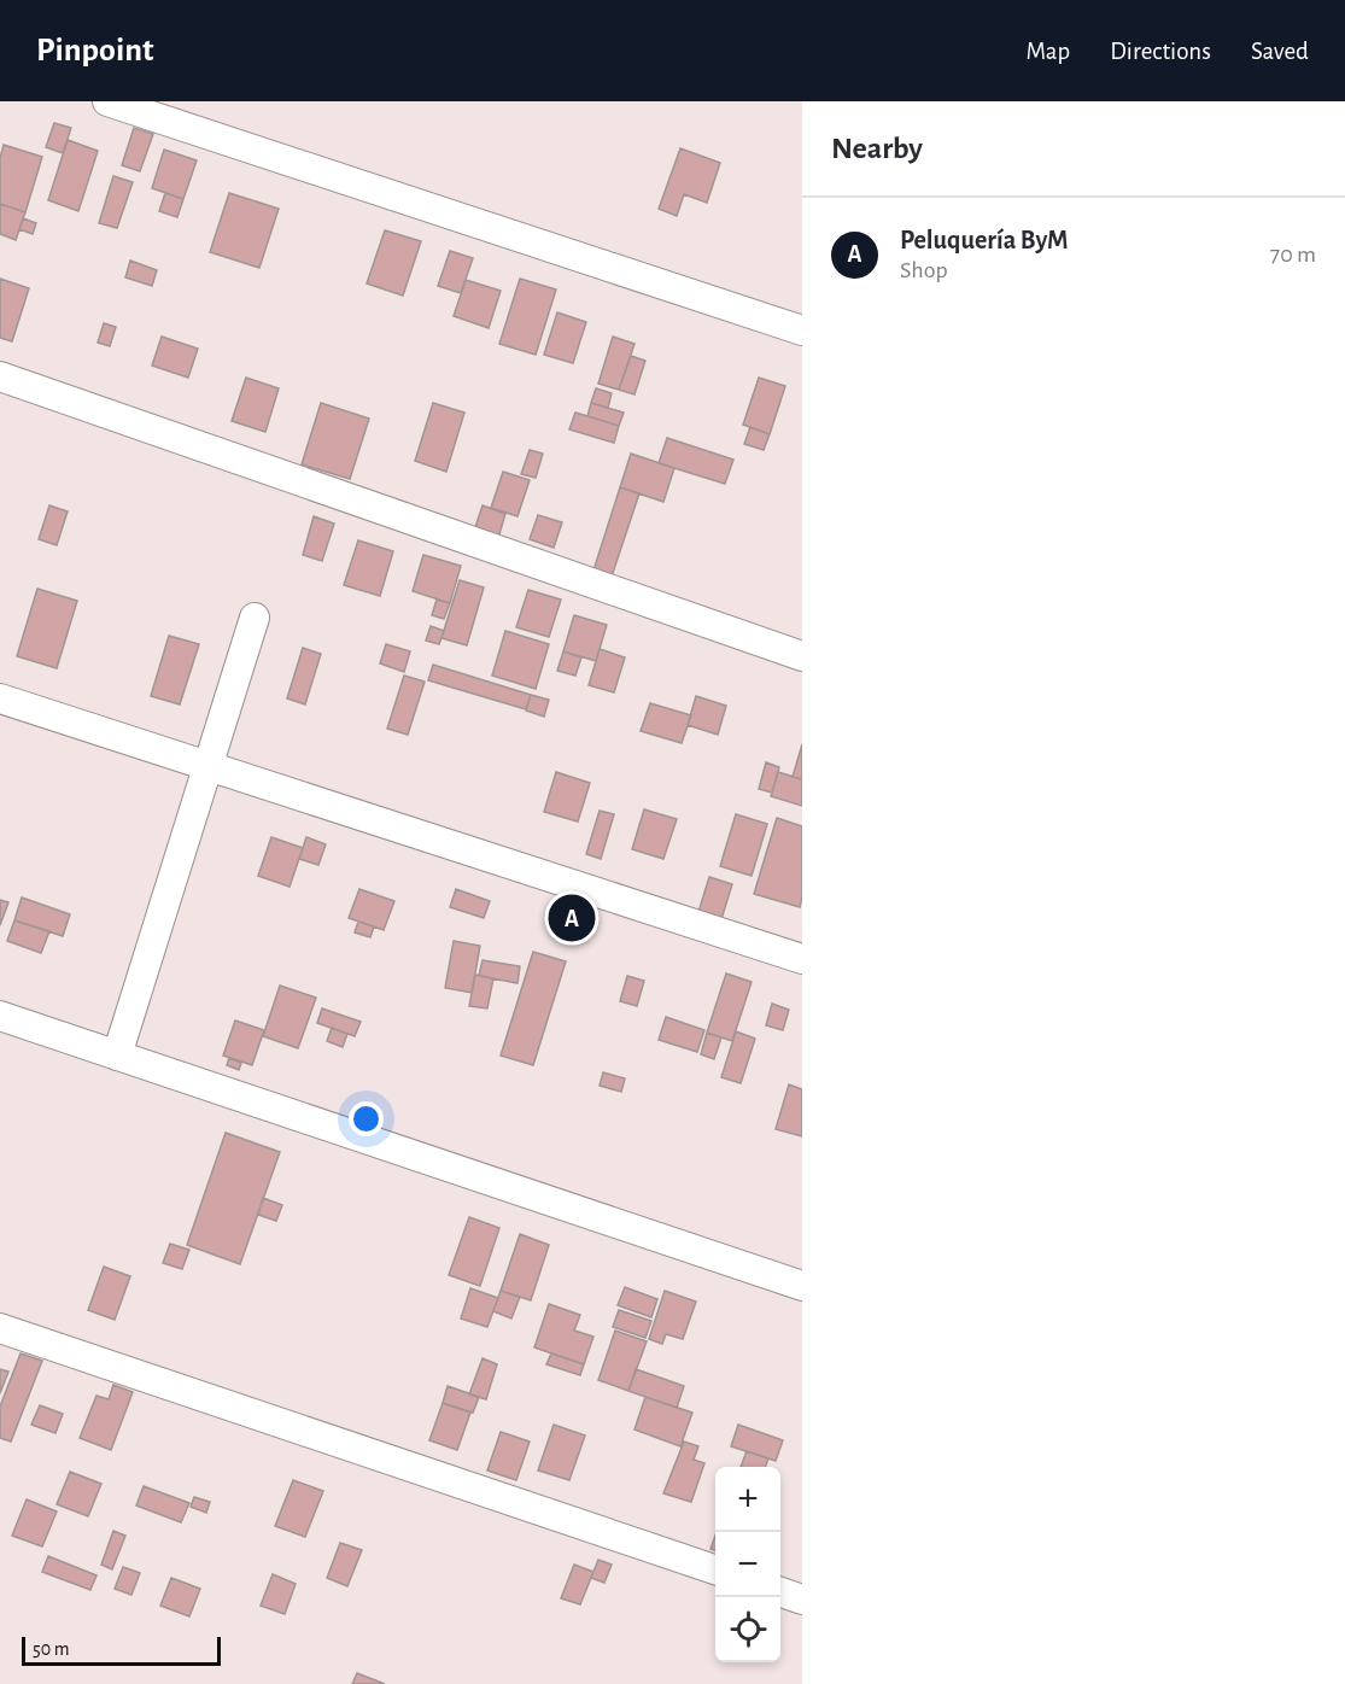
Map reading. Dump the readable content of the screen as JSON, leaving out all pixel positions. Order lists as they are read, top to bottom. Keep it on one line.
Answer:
{"scale_bar":"50 m","page":{"header":"Pinpoint","nav":["Map","Directions","Saved"],"heading":"Nearby","list":[{"mark":"A","name":"Peluquería ByM","note":"Shop","value":"70 m"}],"pins":"A","map_buttons":["+","−"],"scale":"50 m"}}
